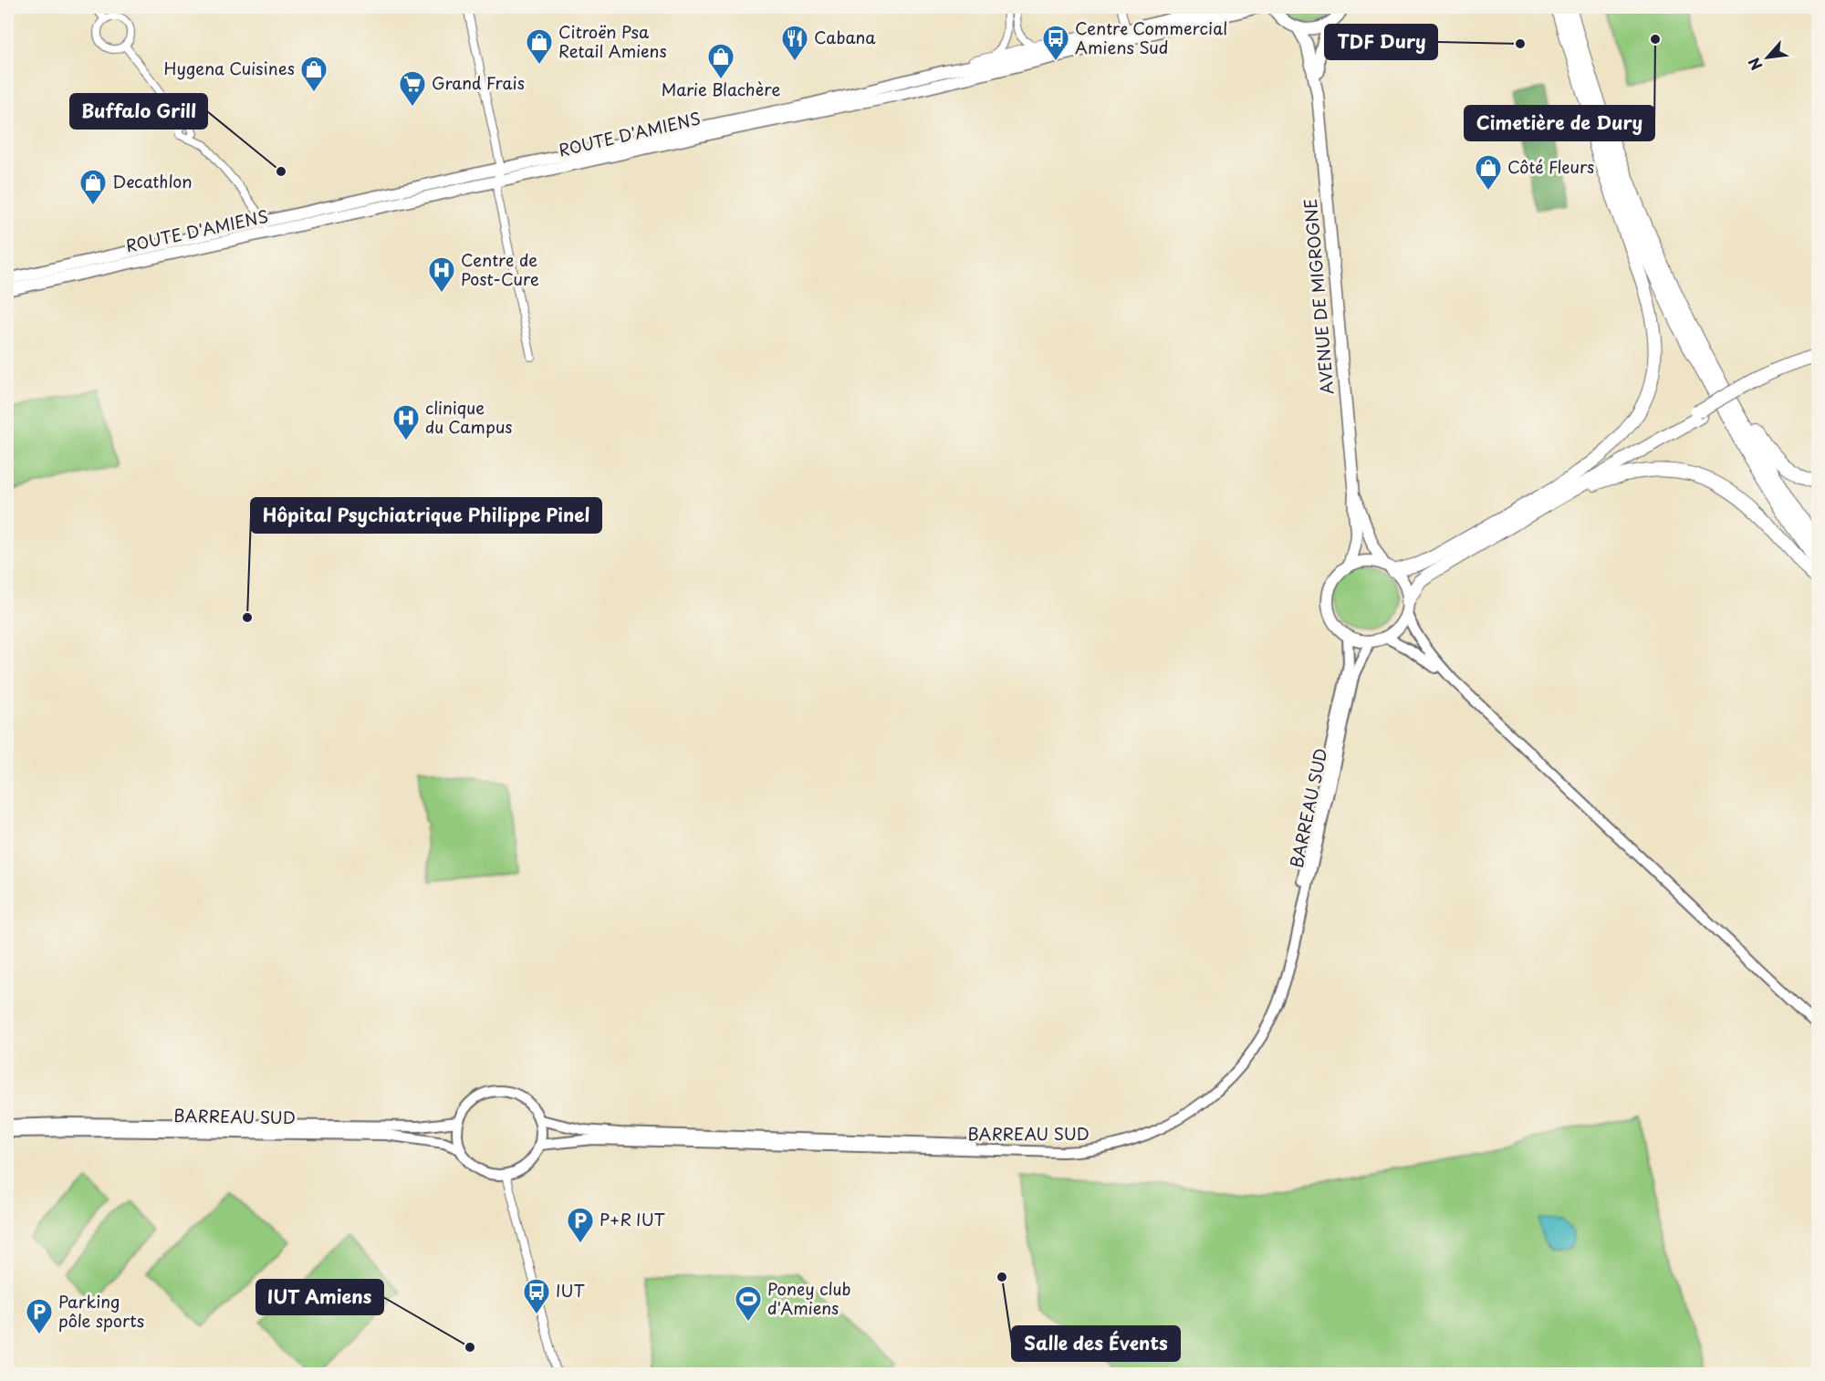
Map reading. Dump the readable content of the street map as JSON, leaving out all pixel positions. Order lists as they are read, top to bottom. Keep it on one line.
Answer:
{"streets":{"main road":["ROUTE D'AMIENS","AVENUE DE MIGROGNE","BARREAU SUD"]},"crossings":[["AVENUE DE MIGROGNE","BARREAU SUD"]],"places":{"other":["Cimetière de Dury","TDF Dury","Buffalo Grill","Hôpital Psychiatrique Philippe Pinel","Salle des Évents","IUT Amiens"],"restaurant":["Cabana"],"bus stop":["Centre Commercial Amiens Sud","IUT"],"shop":["Citroën Psa Retail Amiens","Marie Blachère","Hygena Cuisines","Côté Fleurs","Decathlon"],"supermarket":["Grand Frais"],"hospital":["Centre de Post-Cure","clinique du Campus"],"parking":["P+R IUT","Parking pôle sports"],"sports":["Poney club d'Amiens"]},"north":"bottom left"}
